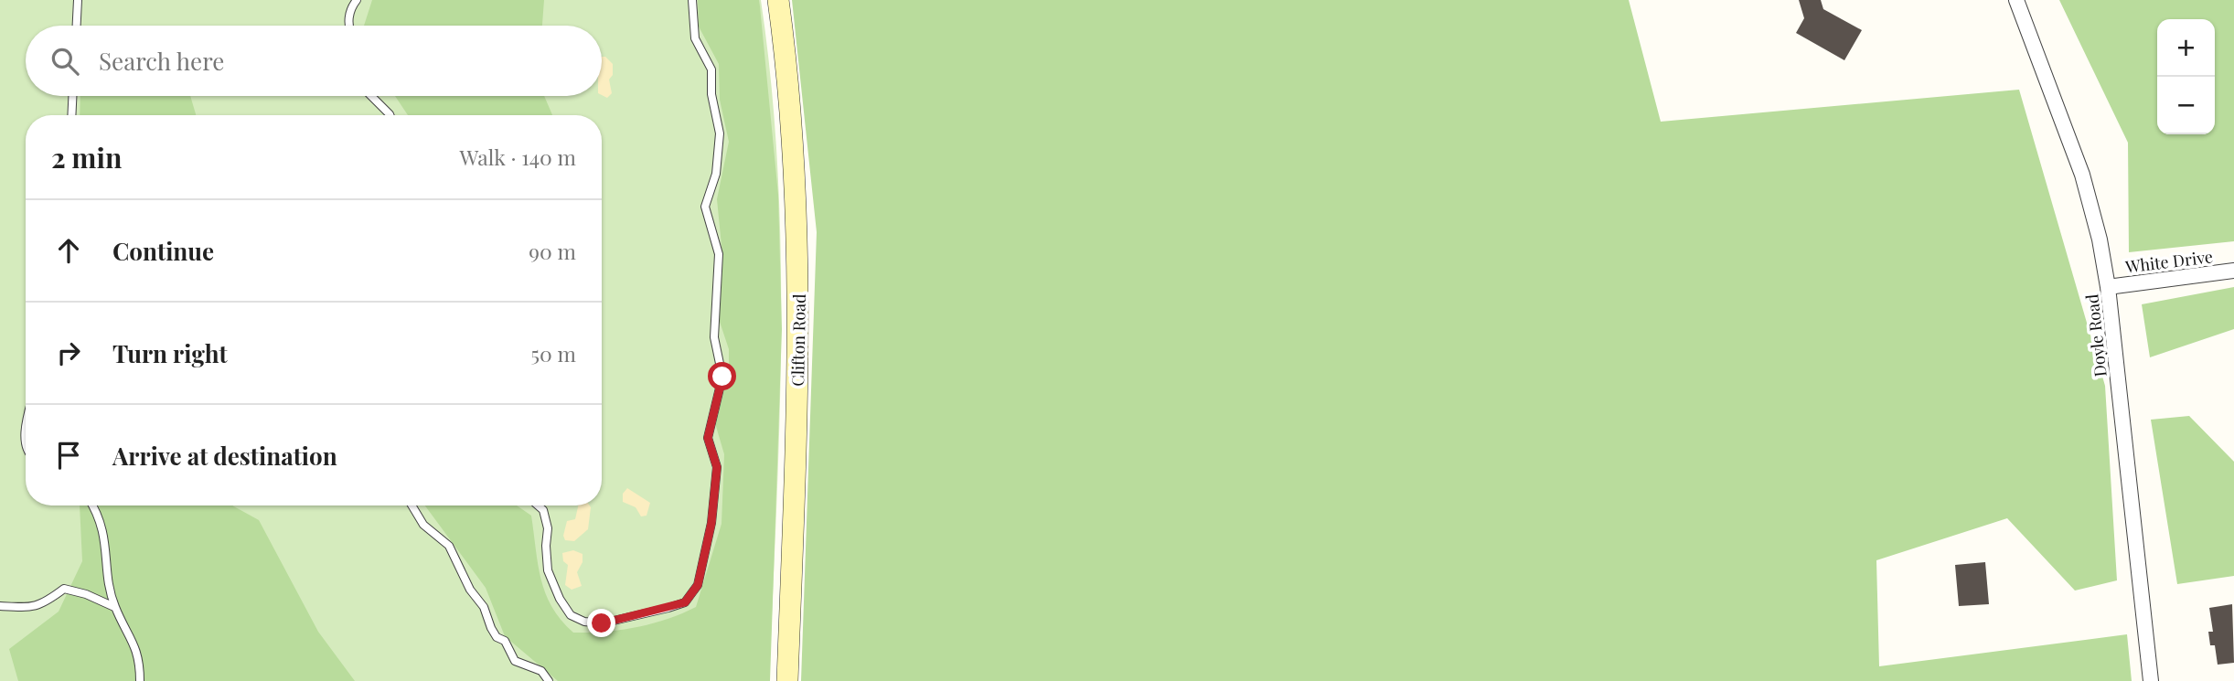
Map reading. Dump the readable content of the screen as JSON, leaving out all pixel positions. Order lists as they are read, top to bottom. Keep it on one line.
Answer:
{"streets":{"main road":["Clifton Road"],"street":["White Drive","Doyle Road"]},"crossings":[["White Drive","Doyle Road"]],"page":{"map_buttons":["+","−"],"search":"Search here","heading":["2 min","Walk · 140 m"],"list":[["Continue","90 m"],["Turn right","50 m"],"Arrive at destination"]}}
